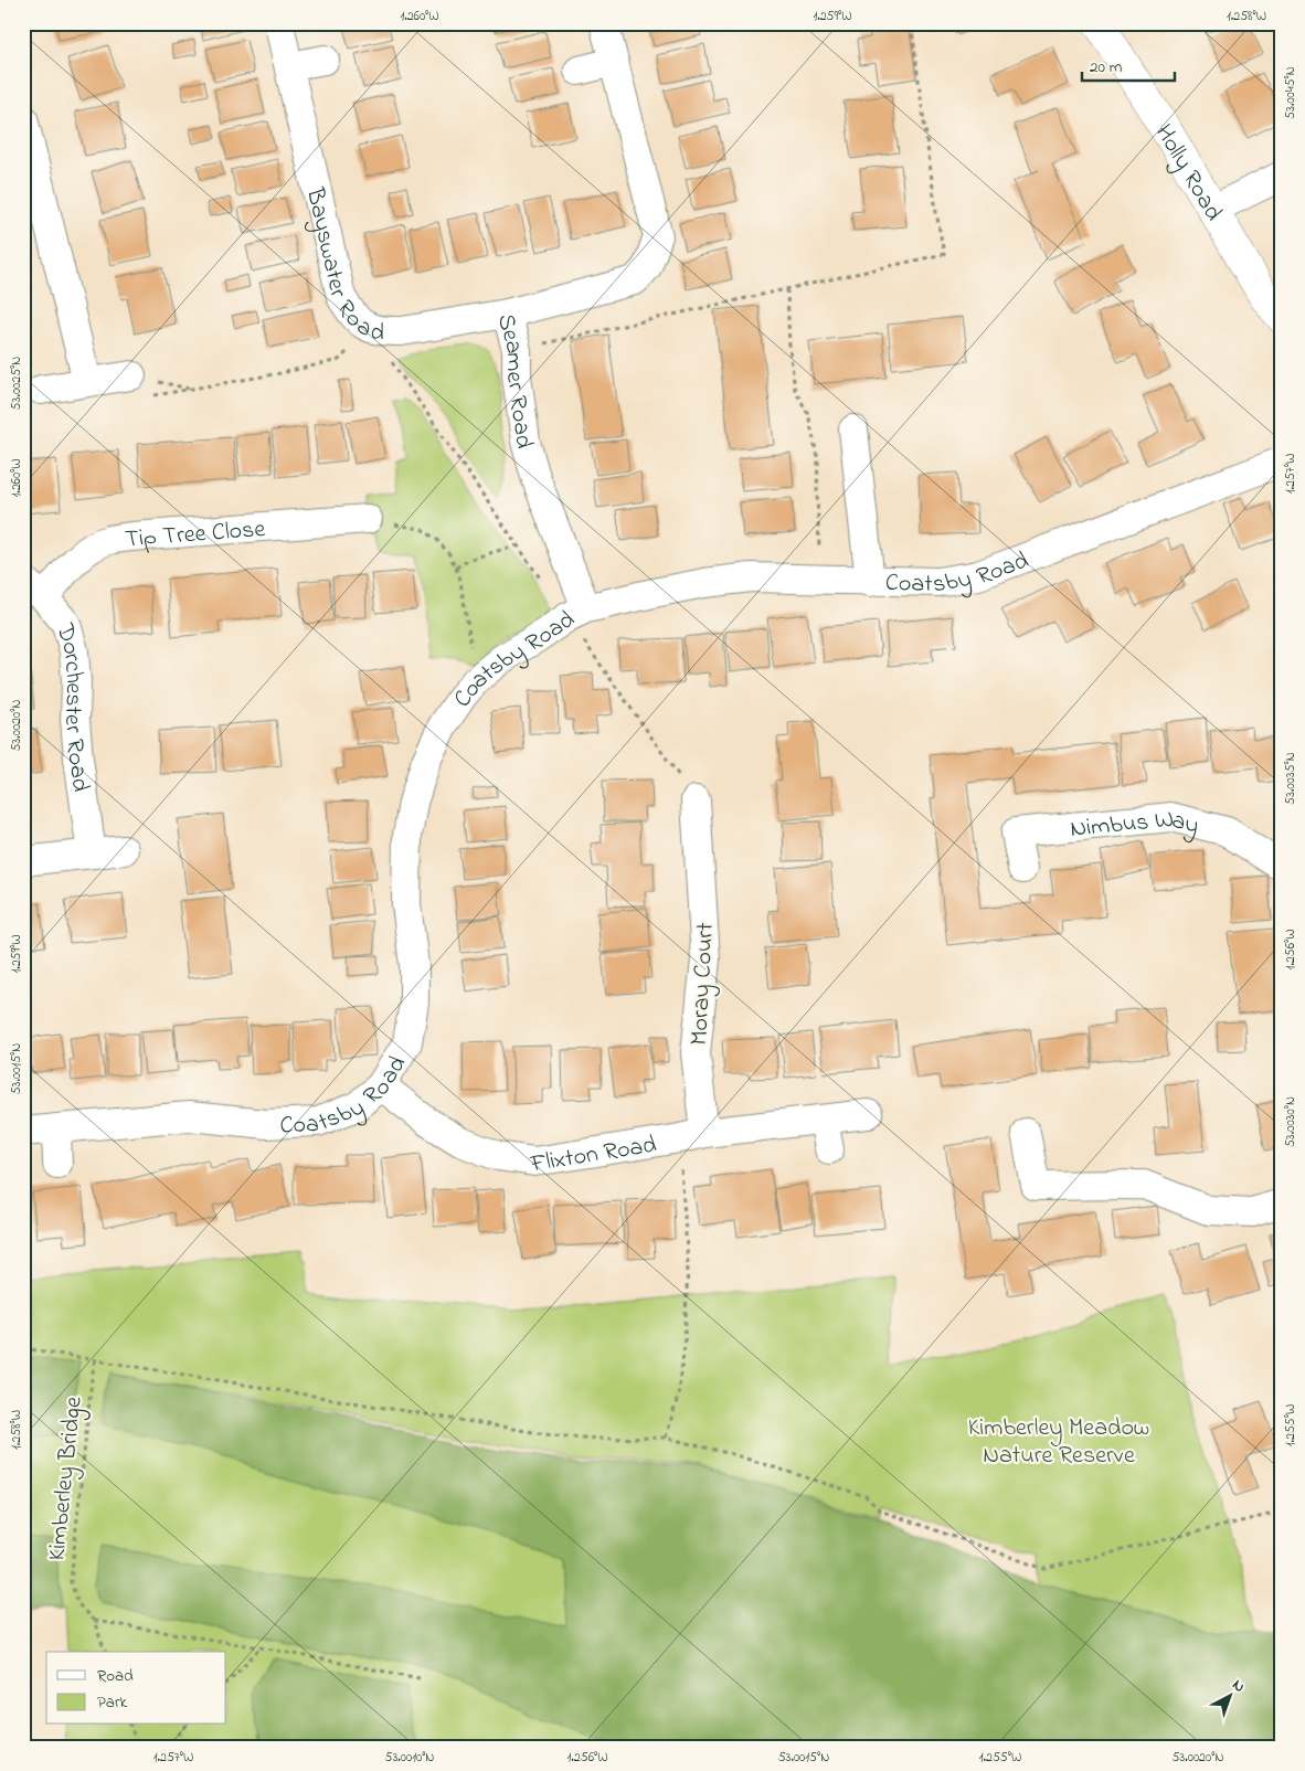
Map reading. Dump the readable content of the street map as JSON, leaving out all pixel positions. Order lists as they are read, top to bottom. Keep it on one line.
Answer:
{"streets":{"street":["Holly Road","Bayswater Road","Seamer Road","Tip Tree Close","Coatsby Road","Dorchester Road","Nimbus Way","Moray Court","Flixton Road"],"path":["Kimberley Bridge"]},"crossings":[["Bayswater Road","Seamer Road"],["Seamer Road","Coatsby Road"],["Tip Tree Close","Dorchester Road"],["Coatsby Road","Flixton Road"],["Moray Court","Flixton Road"]],"parks":["Kimberley Meadow Nature Reserve"],"legend":["Road","Park"],"scale_bar":"20 m","north":"top right","coordinates":["1.260°W","1.259°W","1.258°W","53.0045°N","53.0025°N","1.257°W","53.0020°N","53.0035°N","1.256°W","53.0015°N","53.0030°N","1.255°W","53.0010°N"]}
